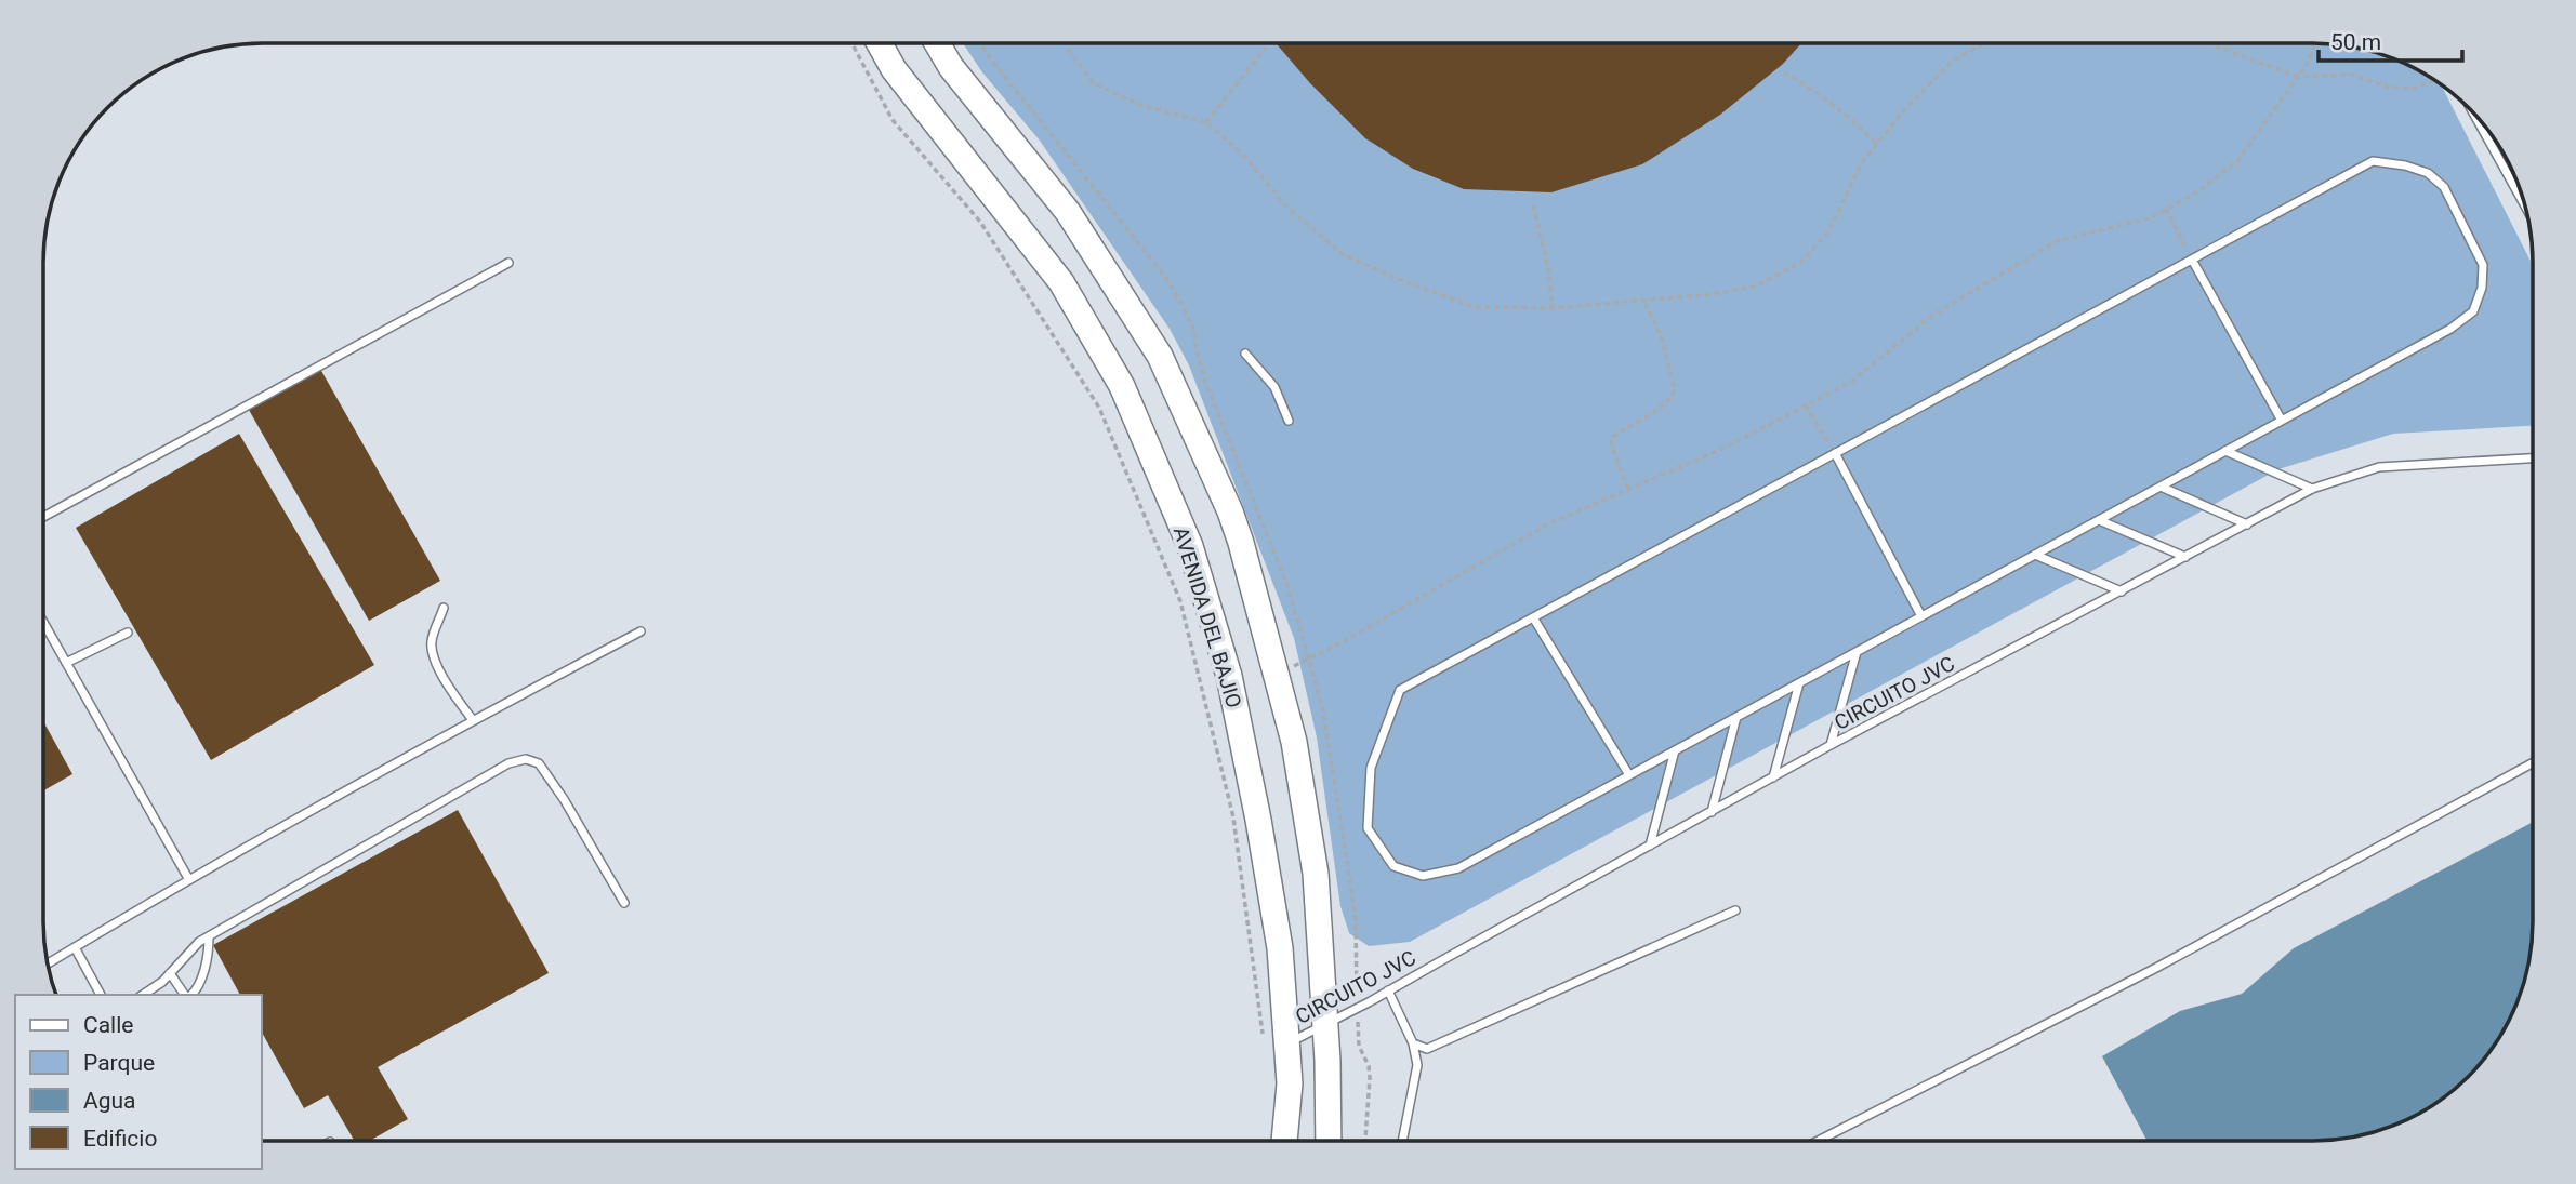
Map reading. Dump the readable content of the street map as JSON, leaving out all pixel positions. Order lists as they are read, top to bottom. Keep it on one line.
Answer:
{"streets":{"main road":["AVENIDA DEL BAJIO"],"lane":["CIRCUITO JVC"]},"crossings":[["AVENIDA DEL BAJIO","CIRCUITO JVC"]],"legend":["Calle","Parque","Agua","Edificio"],"scale_bar":"50 m"}
